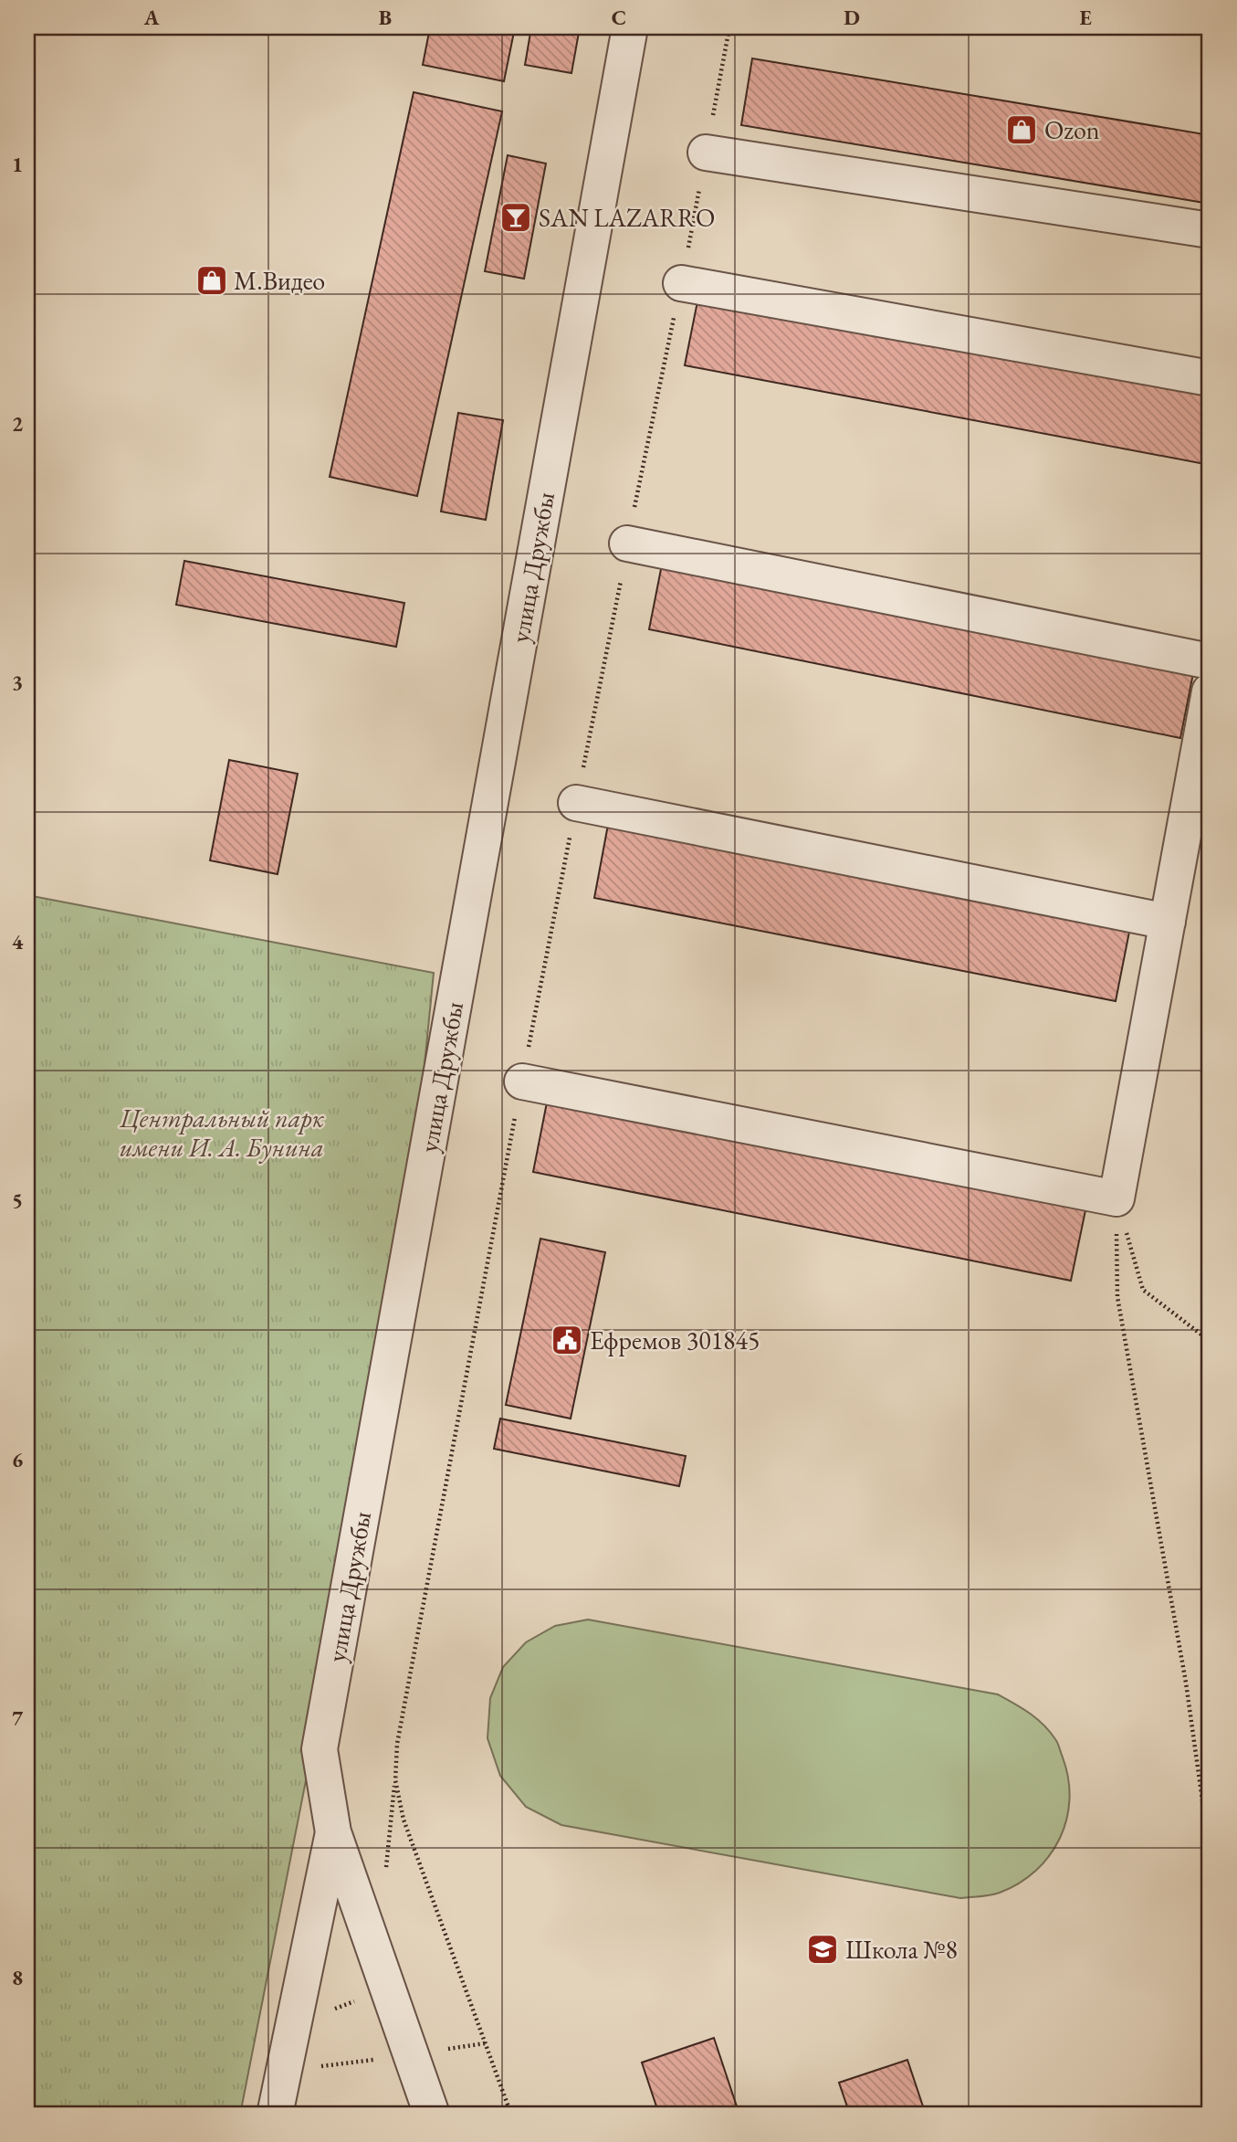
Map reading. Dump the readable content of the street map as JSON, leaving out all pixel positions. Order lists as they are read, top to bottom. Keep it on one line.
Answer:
{"streets":{"street":["улица Дружбы"]},"parks":["Центральный парк имени И. А. Бунина"],"places":{"shop":["Ozon","М.Видео"],"bar":["SAN LAZARRO"],"public building":["Ефремов 301845"],"school or university":["Школа №8"]},"grid":{"columns":["A","B","C","D","E"],"rows":["1","2","3","4","5","6","7","8"]}}
